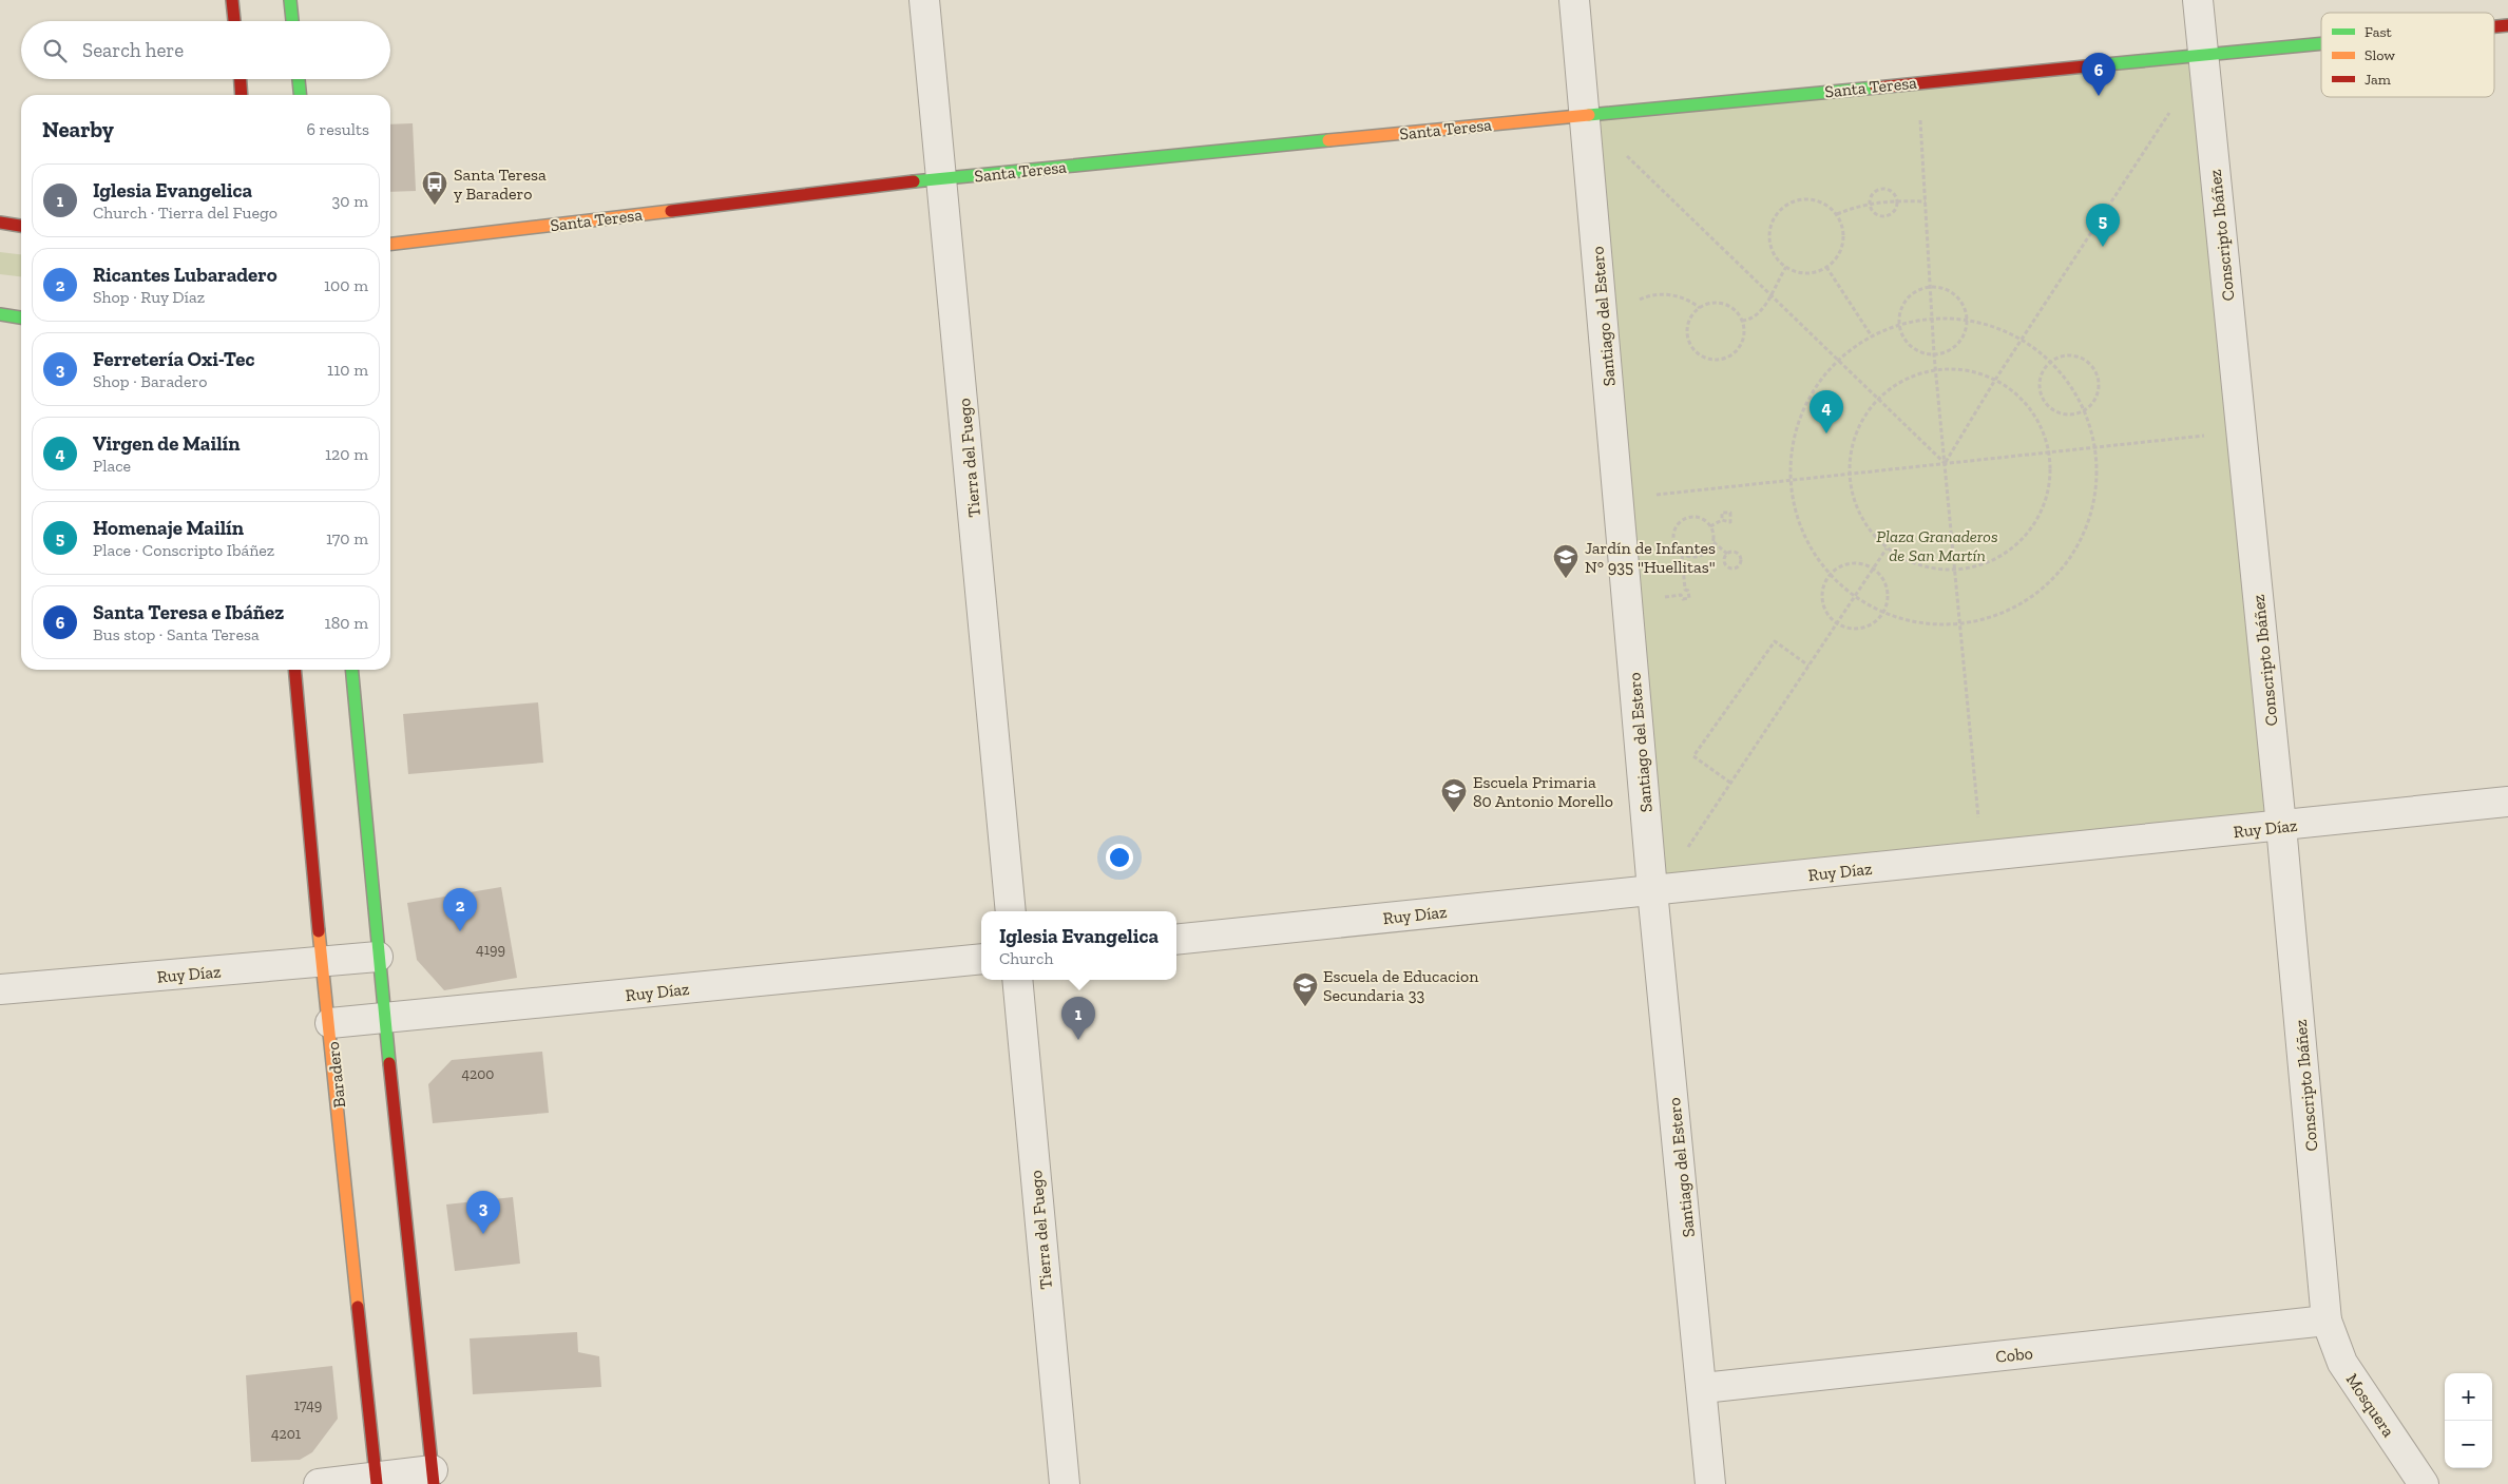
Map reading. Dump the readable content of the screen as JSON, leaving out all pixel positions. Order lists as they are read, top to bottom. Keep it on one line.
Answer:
{"streets":{"street":["Santa Teresa","Conscripto Ibáñez","Santiago del Estero","Tierra del Fuego","Ruy Díaz","Baradero","Cobo","Mosquera"]},"crossings":[["Santa Teresa","Conscripto Ibáñez"],["Santa Teresa","Santiago del Estero"],["Santa Teresa","Tierra del Fuego"],["Conscripto Ibáñez","Ruy Díaz"],["Conscripto Ibáñez","Cobo"],["Conscripto Ibáñez","Mosquera"],["Santiago del Estero","Ruy Díaz"],["Santiago del Estero","Cobo"],["Ruy Díaz","Baradero"],["Cobo","Mosquera"]],"parks":["Plaza Granaderos de San Martín"],"places":{"bus stop":["Santa Teresa y Baradero"],"school or university":["Jardín de Infantes N° 935 \"Huellitas\"","Escuela Primaria 80 Antonio Morello","Escuela de Educacion Secundaria 33"]},"house_numbers":["4199","4200","1749","4201"],"legend":["Fast","Slow","Jam"],"page":{"search":"Search here","pins":["6","5","4","2","1","3"],"heading":["Nearby","6 results"],"list":[{"mark":"1","name":"Iglesia Evangelica","note":"Church · Tierra del Fuego","value":"30 m"},{"mark":"2","name":"Ricantes Lubaradero","note":"Shop · Ruy Díaz","value":"100 m"},{"mark":"3","name":"Ferretería Oxi-Tec","note":"Shop · Baradero","value":"110 m"},{"mark":"4","name":"Virgen de Mailín","note":"Place","value":"120 m"},{"mark":"5","name":"Homenaje Mailín","note":"Place · Conscripto Ibáñez","value":"170 m"},{"mark":"6","name":"Santa Teresa e Ibáñez","note":"Bus stop · Santa Teresa","value":"180 m"}],"popup":["Iglesia Evangelica","Church"],"map_buttons":["+","−"]}}
